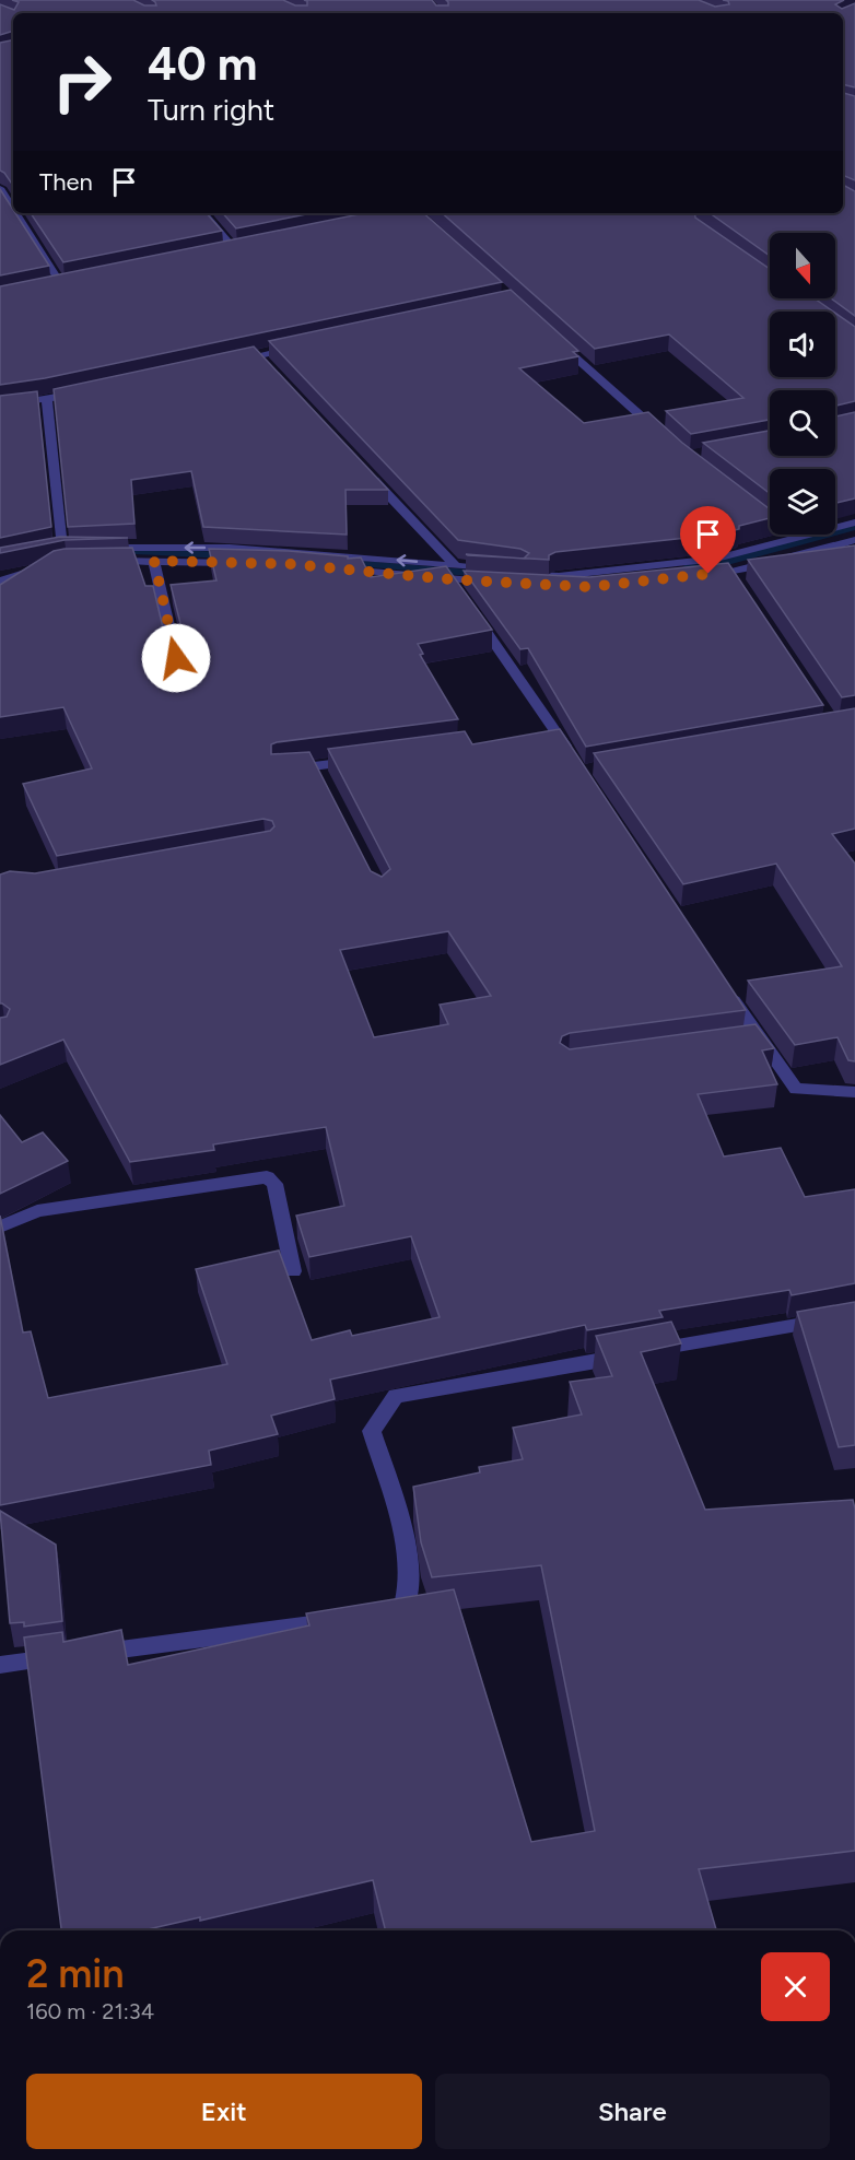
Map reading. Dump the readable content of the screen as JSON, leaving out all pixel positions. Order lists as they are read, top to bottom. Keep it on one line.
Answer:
{"north":"bottom","page":{"turn":["40 m","Turn right"],"then":"Then","heading":["2 min","160 m · 21:34"],"buttons":["Exit","Share"]}}
